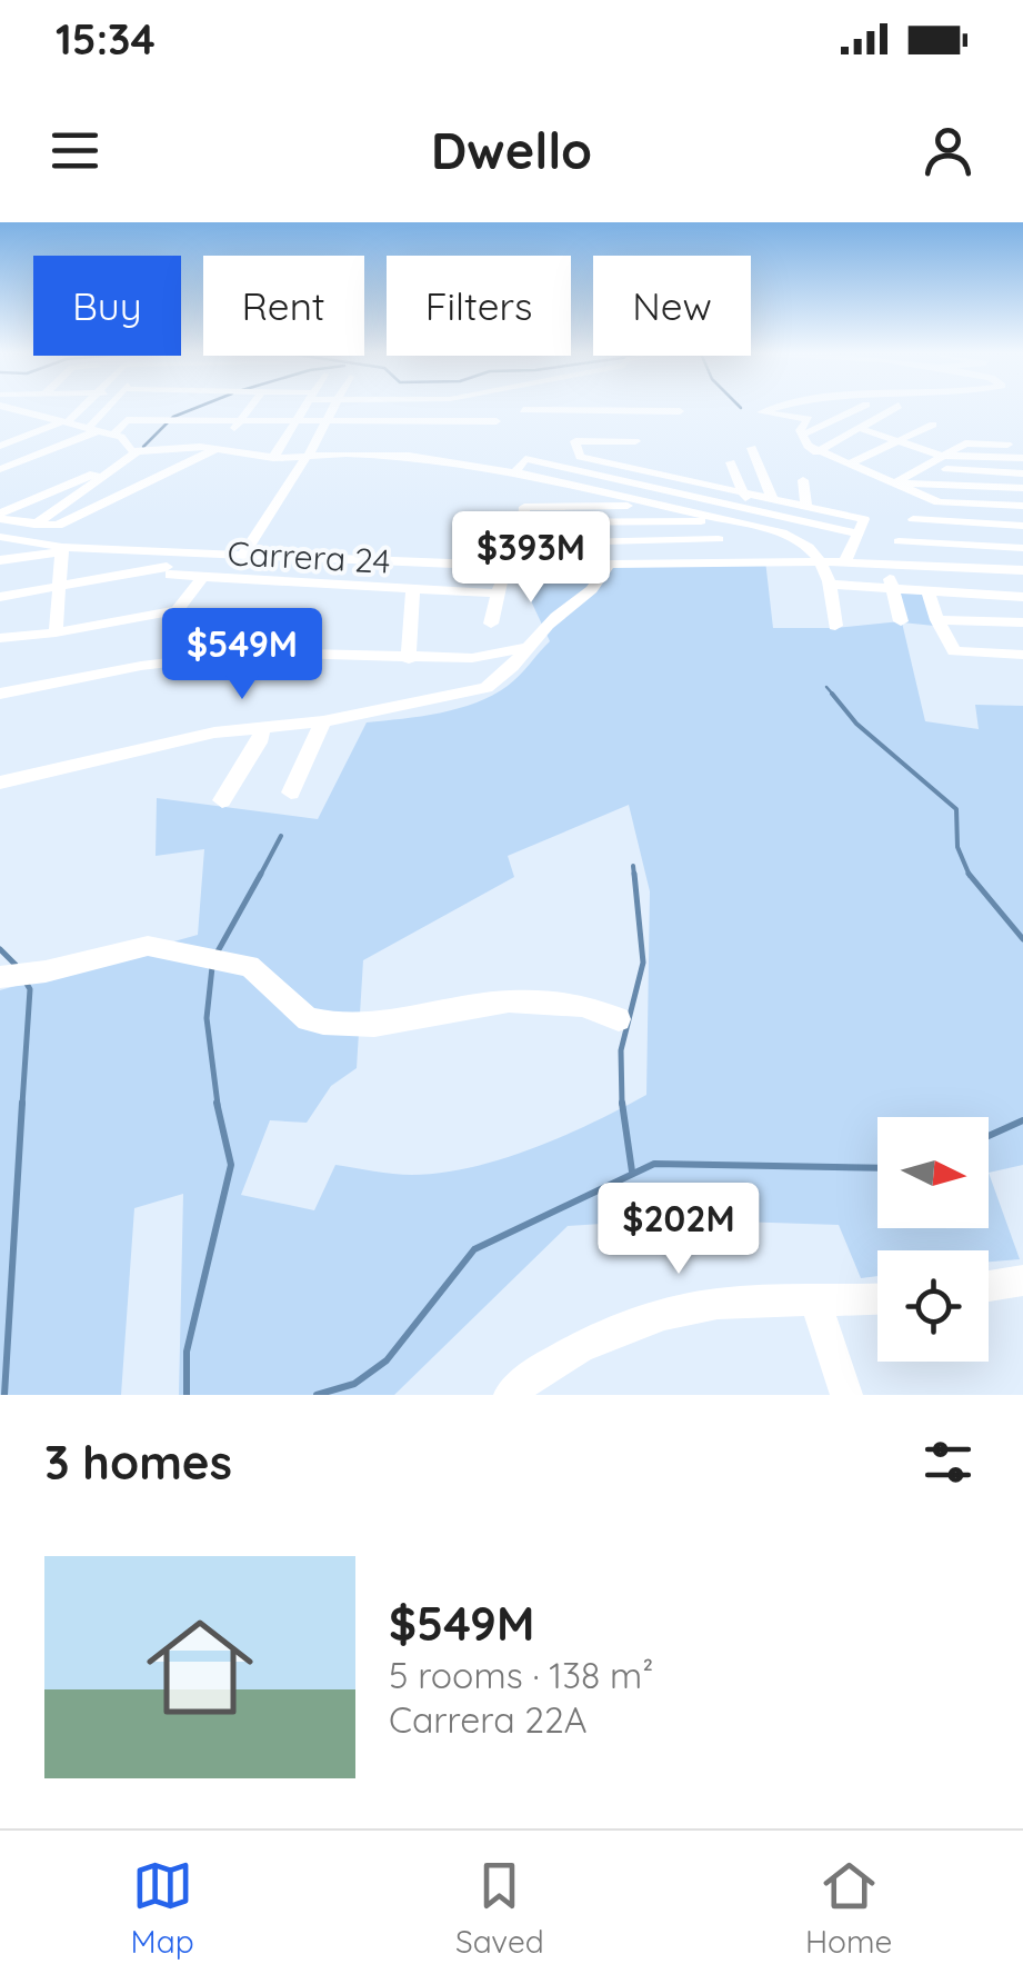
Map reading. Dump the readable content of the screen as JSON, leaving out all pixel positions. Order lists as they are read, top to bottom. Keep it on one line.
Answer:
{"streets":{"street":["Carrera 24"]},"north":"right","page":{"status":"15:34","header":"Dwello","chip":["Buy","Rent","Filters","New"],"price":["$393M","$549M","$202M"],"heading":"3 homes","list":[{"name":"$549M","note":"5 rooms · 138 m² · Carrera 22A"}],"tabs":["Map","Saved","Home"]}}
